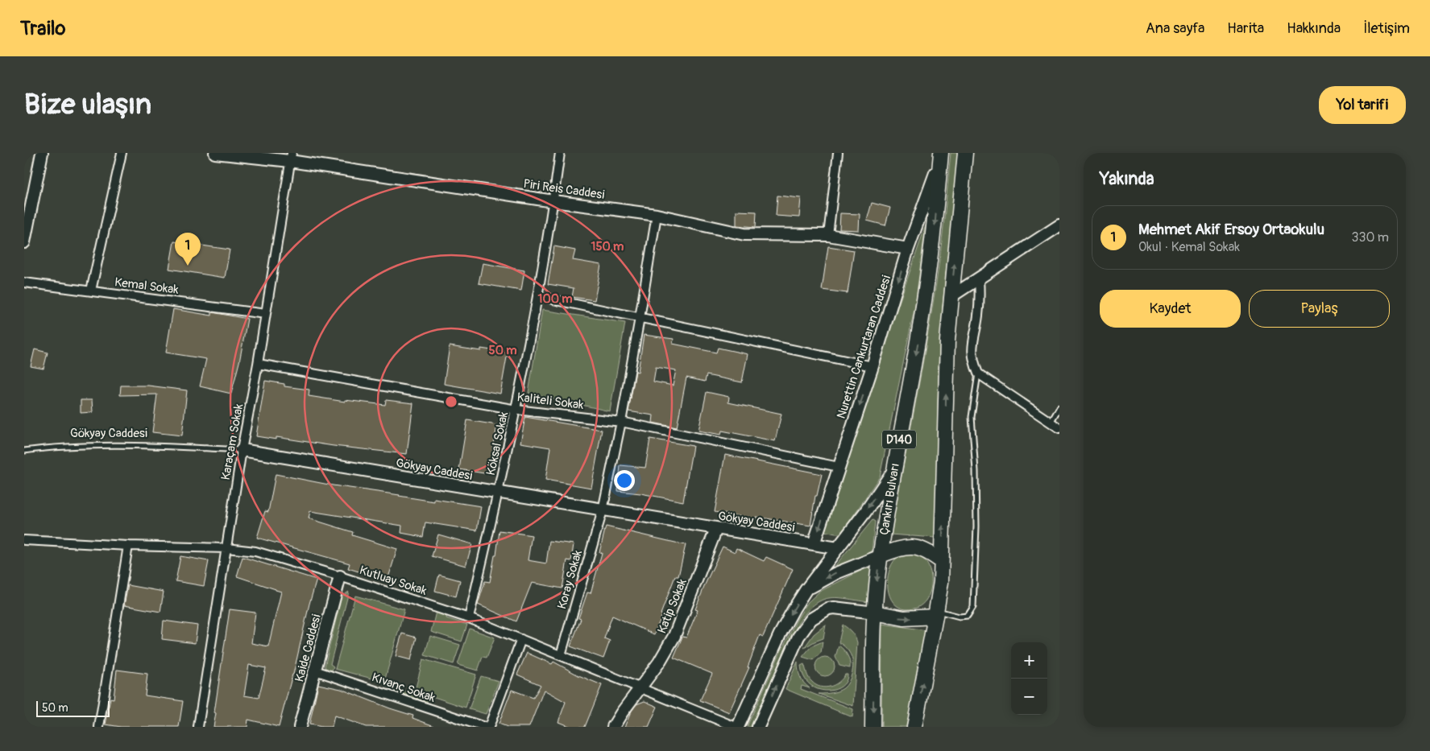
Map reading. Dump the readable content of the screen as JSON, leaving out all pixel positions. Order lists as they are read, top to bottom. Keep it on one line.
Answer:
{"streets":{"highway":["D140","Çankırı Bulvarı"],"street":["Piri Reis Caddesi","Kemal Sokak","Nurettin Cankurtaran Caddesi","Kaliteli Sokak","Gökyay Caddesi","Karaçam Sokak","Köksal Sokak","Koray Sokak","Kutluay Sokak","Katip Sokak","Kaide Caddesi","Kıvanç Sokak"]},"crossings":[["Piri Reis Caddesi","Nurettin Cankurtaran Caddesi"],["Piri Reis Caddesi","Karaçam Sokak"],["Piri Reis Caddesi","Köksal Sokak"],["Piri Reis Caddesi","Koray Sokak"],["Kemal Sokak","Karaçam Sokak"],["Nurettin Cankurtaran Caddesi","Kaliteli Sokak"],["Nurettin Cankurtaran Caddesi","Gökyay Caddesi"],["Nurettin Cankurtaran Caddesi","Çankırı Bulvarı"],["Kaliteli Sokak","Karaçam Sokak"],["Kaliteli Sokak","Köksal Sokak"],["Kaliteli Sokak","Koray Sokak"],["Gökyay Caddesi","Karaçam Sokak"],["Gökyay Caddesi","Köksal Sokak"],["Gökyay Caddesi","Koray Sokak"],["Gökyay Caddesi","Katip Sokak"],["Karaçam Sokak","Kutluay Sokak"],["Köksal Sokak","Kutluay Sokak"],["Koray Sokak","Kutluay Sokak"],["Kutluay Sokak","Katip Sokak"],["Kutluay Sokak","Kaide Caddesi"],["Kaide Caddesi","Kıvanç Sokak"]],"scale_bar":"50 m","page":{"header":"Trailo","nav":["Ana sayfa","Harita","Hakkında","İletişim"],"buttons":["Yol tarifi",["Kaydet","Paylaş"]],"title":"Bize ulaşın","heading":"Yakında","list":[{"mark":"1","name":"Mehmet Akif Ersoy Ortaokulu","note":"Okul · Kemal Sokak","value":"330 m"}],"pins":"1","map_buttons":["+","−"],"scale":"50 m"},"rings":["150 m","100 m","50 m"]}
